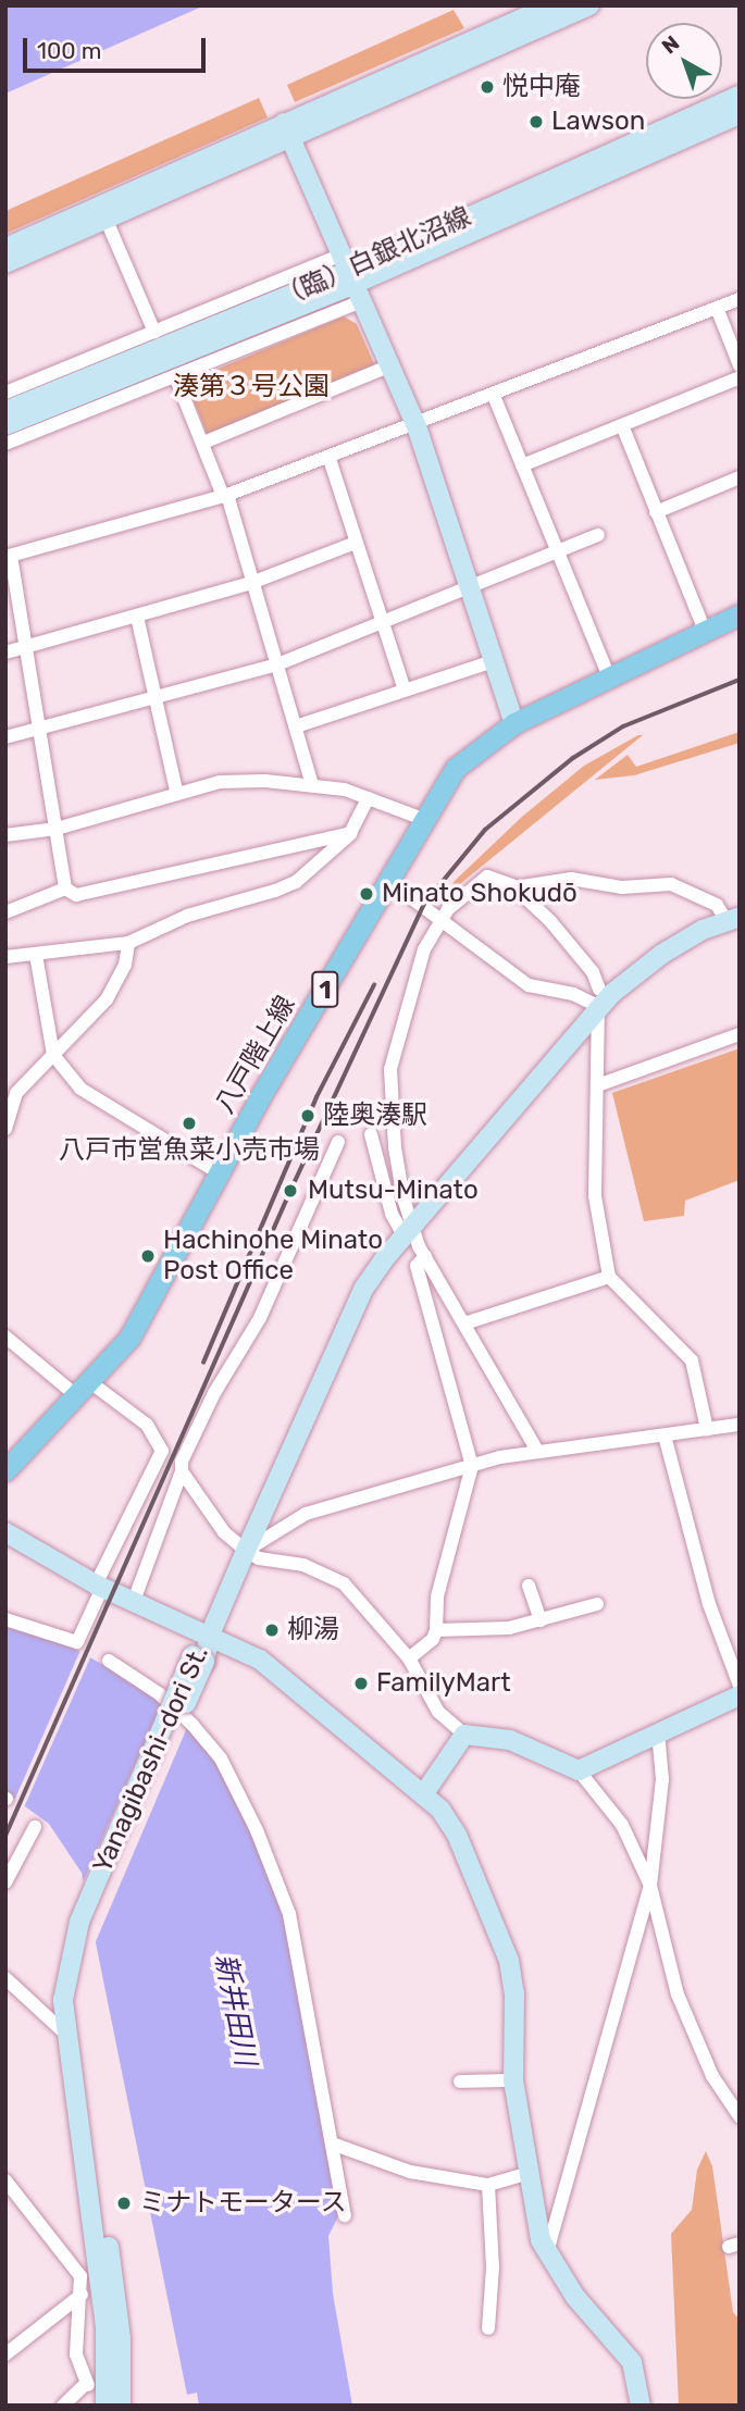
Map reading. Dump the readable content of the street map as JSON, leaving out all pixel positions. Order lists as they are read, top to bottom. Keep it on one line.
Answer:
{"streets":{"main road":["1","八戸階上線"],"street":["（臨）白銀北沼線","Yanagibashi-dori St."]},"water":["新井田川"],"parks":["湊第３号公園"],"places":["悦中庵","Lawson","Minato Shokudō","陸奥湊駅","八戸市営魚菜小売市場","Mutsu-Minato","Hachinohe Minato Post Office","柳湯","FamilyMart","ミナトモータース"],"scale_bar":"100 m","north":"top left"}
